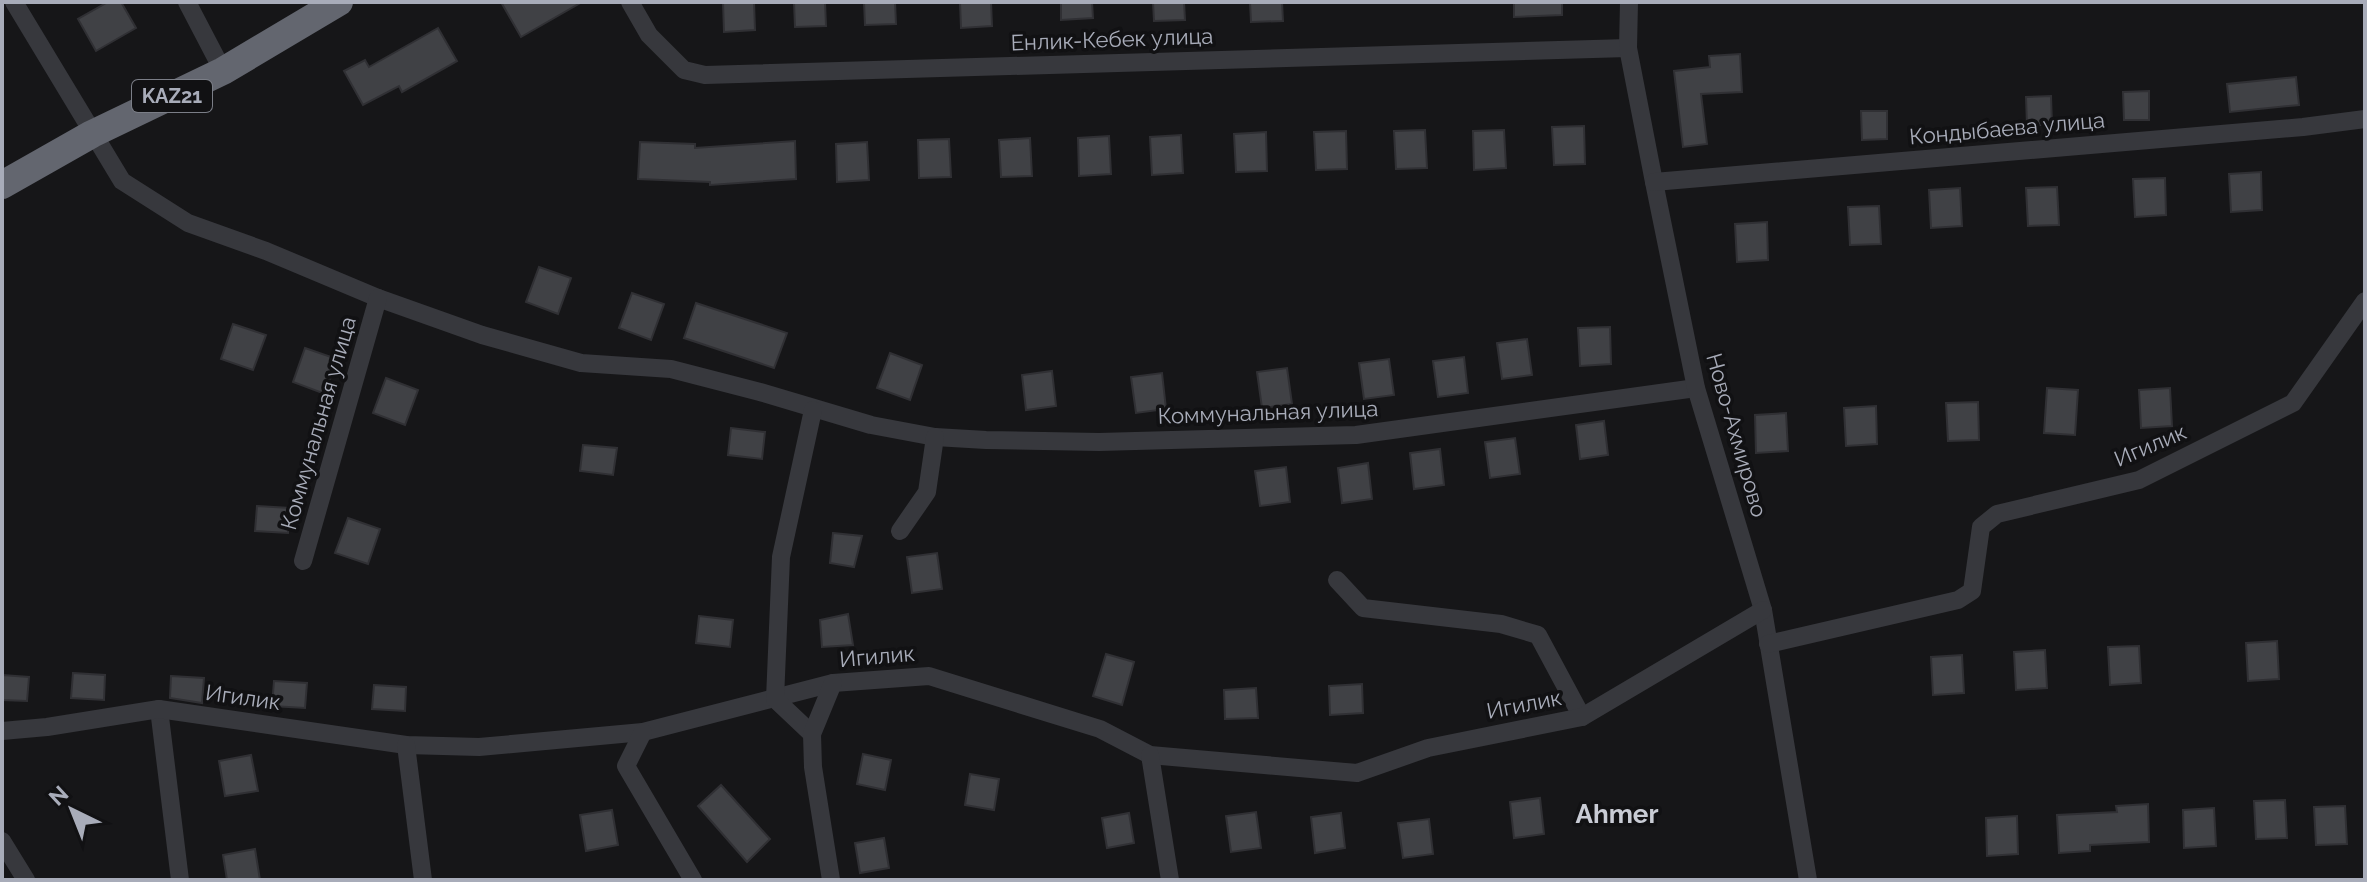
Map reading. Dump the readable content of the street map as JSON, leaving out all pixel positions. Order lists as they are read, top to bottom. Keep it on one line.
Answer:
{"streets":{"highway":["KAZ21"],"street":["Енлик-Кебек улица","Кондыбаева улица","Коммунальная улица","Ново-Ахмирово","Игилик"]},"crossings":[["Енлик-Кебек улица","Ново-Ахмирово"],["KAZ21","Коммунальная улица"],["Кондыбаева улица","Ново-Ахмирово"],["Коммунальная улица","Ново-Ахмирово"],["Ново-Ахмирово","Игилик"]],"districts":["Ahmer"],"north":"top left"}
